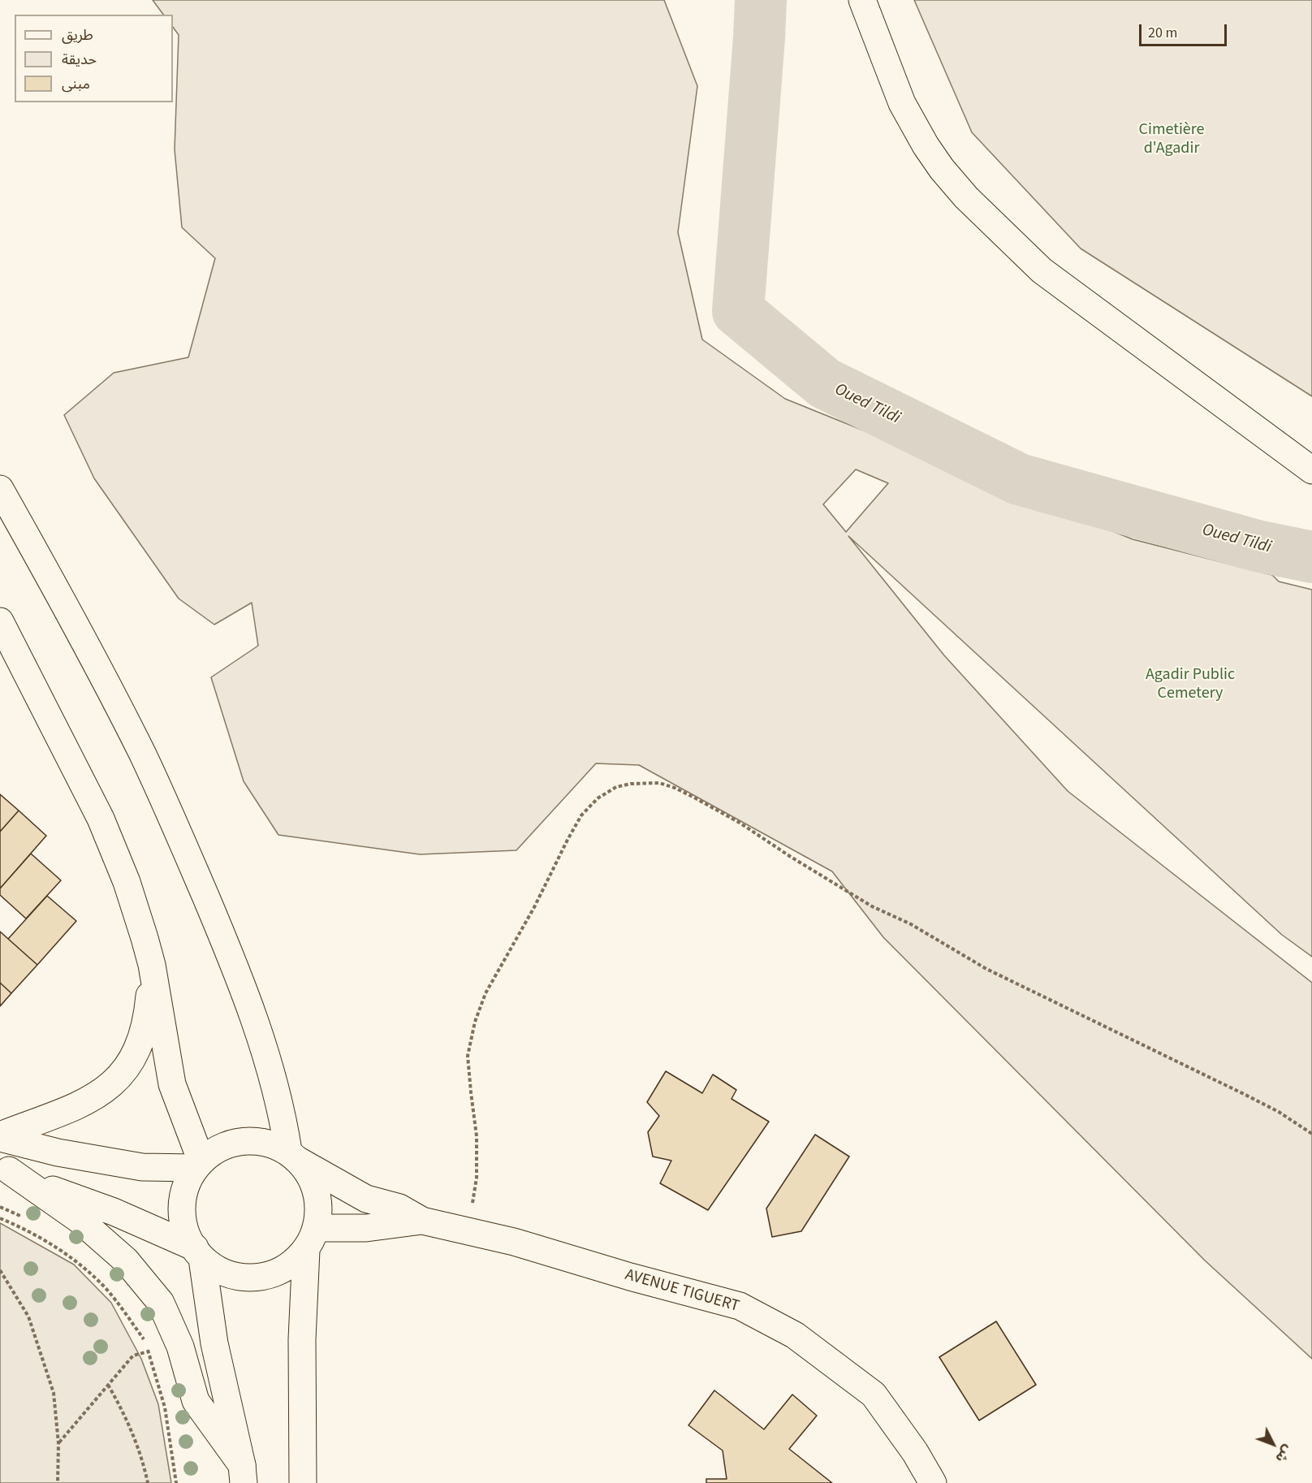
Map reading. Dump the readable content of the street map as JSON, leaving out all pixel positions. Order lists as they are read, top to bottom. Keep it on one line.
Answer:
{"streets":{"main road":["AVENUE TIGUERT"]},"water":["Oued Tildi"],"parks":["Cimetière d'Agadir","Agadir Public Cemetery"],"legend":["طريق","حديقة","مبنى"],"scale_bar":"20 m","north":"bottom right"}
